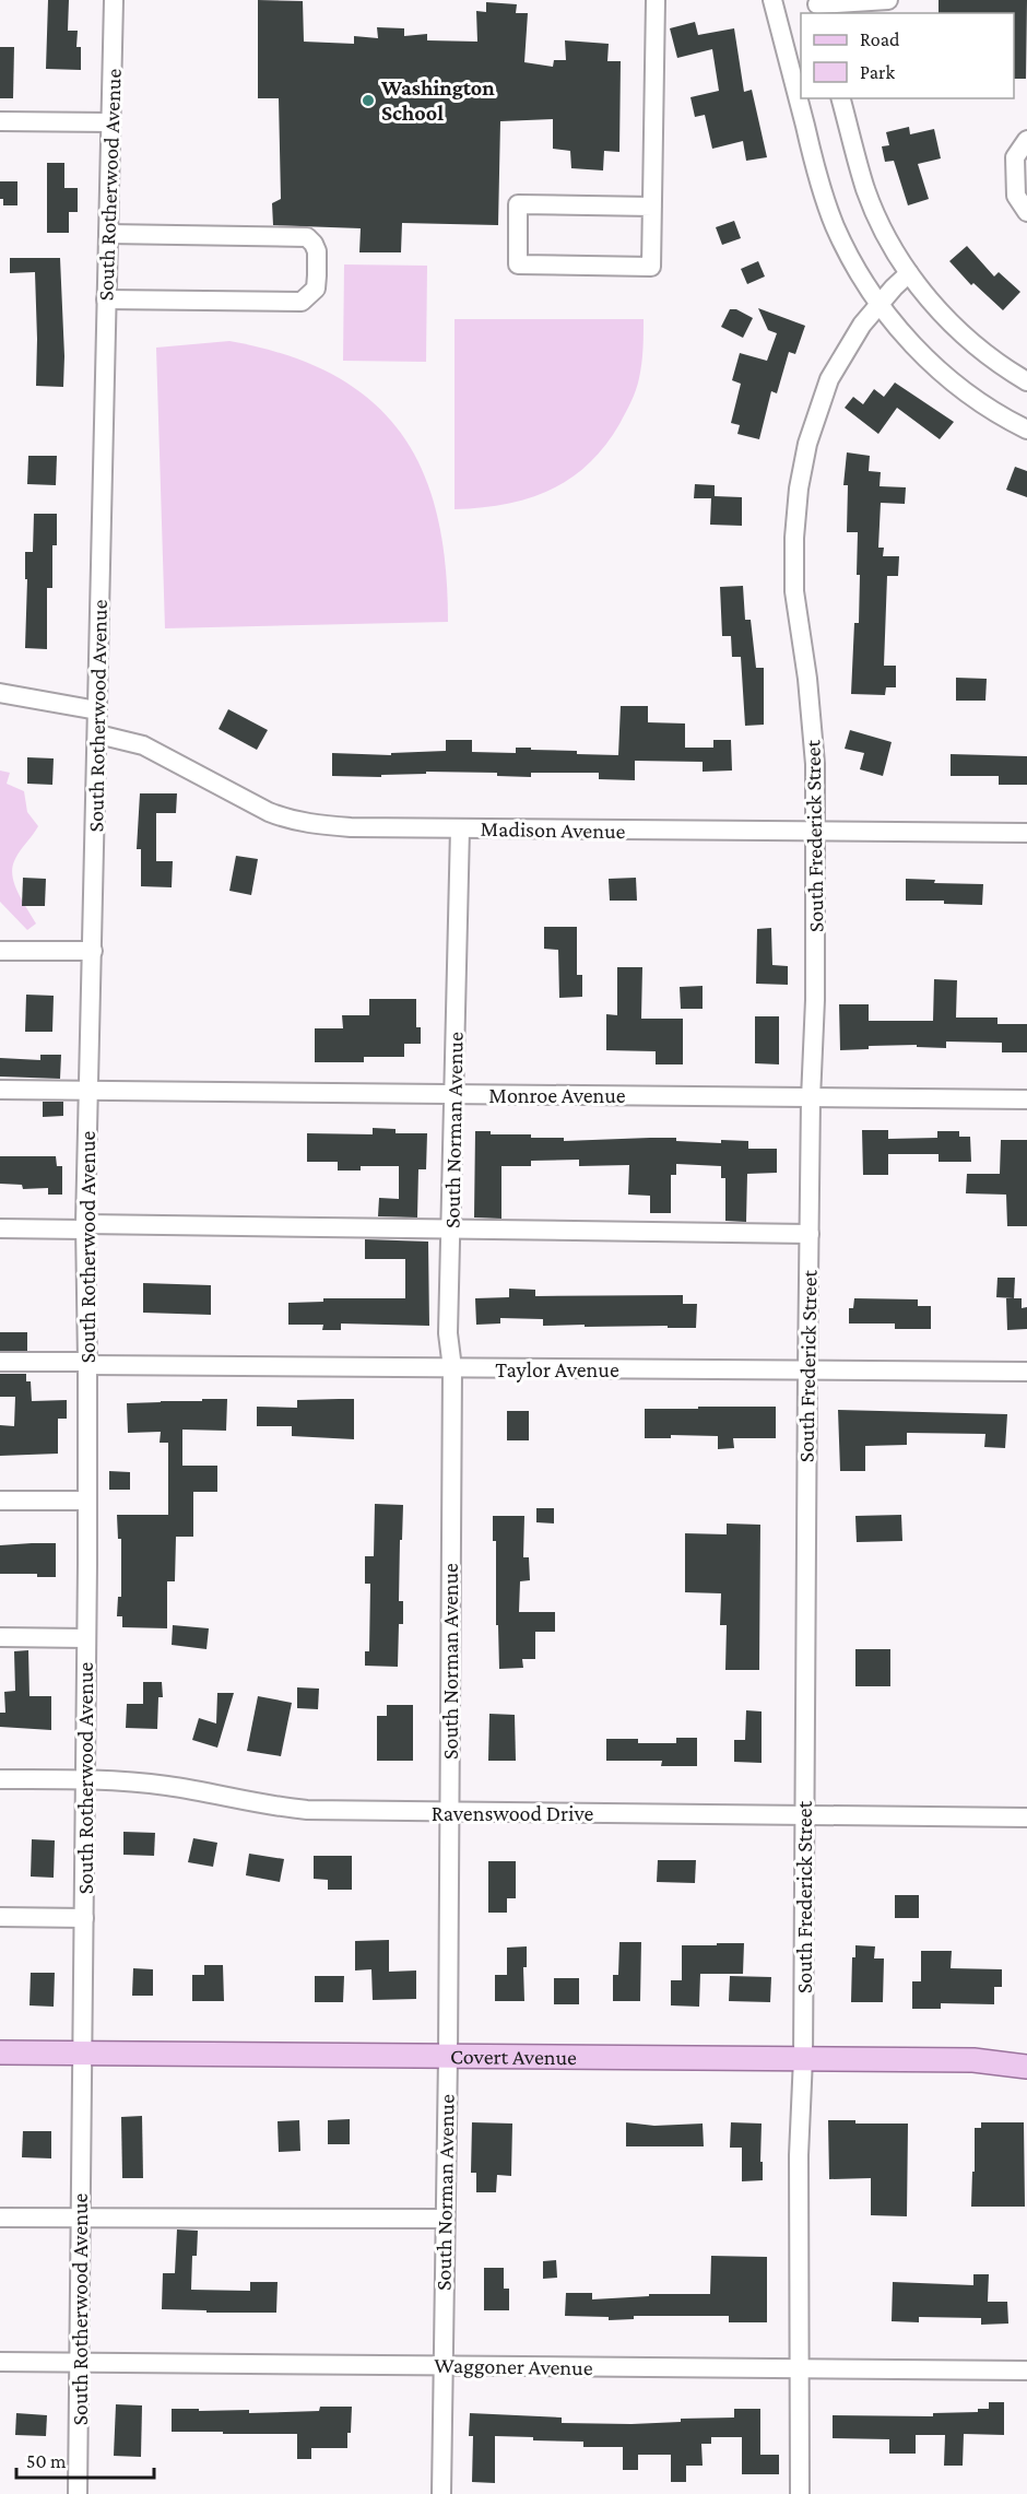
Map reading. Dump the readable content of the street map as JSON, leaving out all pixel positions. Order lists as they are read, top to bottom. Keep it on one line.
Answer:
{"streets":{"main road":["Covert Avenue"],"street":["South Rotherwood Avenue","Madison Avenue","South Frederick Street","Monroe Avenue","South Norman Avenue","Taylor Avenue","Ravenswood Drive","Waggoner Avenue"]},"crossings":[["South Rotherwood Avenue","Madison Avenue"],["South Rotherwood Avenue","Monroe Avenue"],["South Rotherwood Avenue","Taylor Avenue"],["South Rotherwood Avenue","Ravenswood Drive"],["South Rotherwood Avenue","Covert Avenue"],["South Rotherwood Avenue","Waggoner Avenue"],["Madison Avenue","South Frederick Street"],["Madison Avenue","South Norman Avenue"],["South Frederick Street","Monroe Avenue"],["South Frederick Street","Taylor Avenue"],["South Frederick Street","Ravenswood Drive"],["South Frederick Street","Covert Avenue"],["South Frederick Street","Waggoner Avenue"],["Monroe Avenue","South Norman Avenue"],["South Norman Avenue","Taylor Avenue"],["South Norman Avenue","Ravenswood Drive"],["South Norman Avenue","Covert Avenue"],["South Norman Avenue","Waggoner Avenue"]],"places":["Washington School"],"legend":["Road","Park"],"scale_bar":"50 m"}
